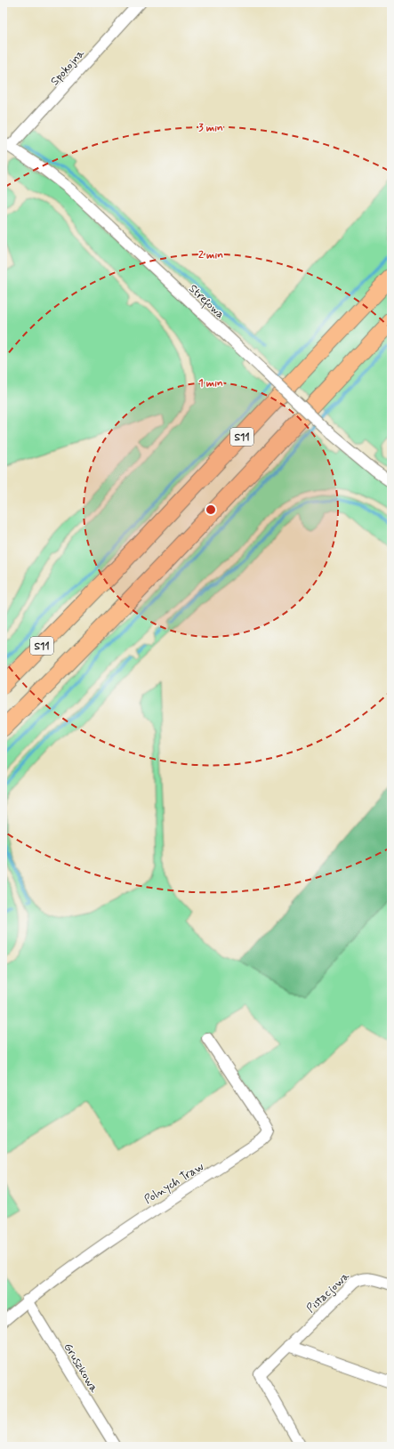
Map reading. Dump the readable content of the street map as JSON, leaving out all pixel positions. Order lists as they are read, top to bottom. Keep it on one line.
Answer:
{"streets":{"highway":["S11"],"street":["Spokojna","Strefowa","Polnych Traw","Pistacjowa","Gruszkowa"]},"crossings":[["Spokojna","Strefowa"],["Polnych Traw","Gruszkowa"]],"rings":["3 min","2 min","1 min"]}
